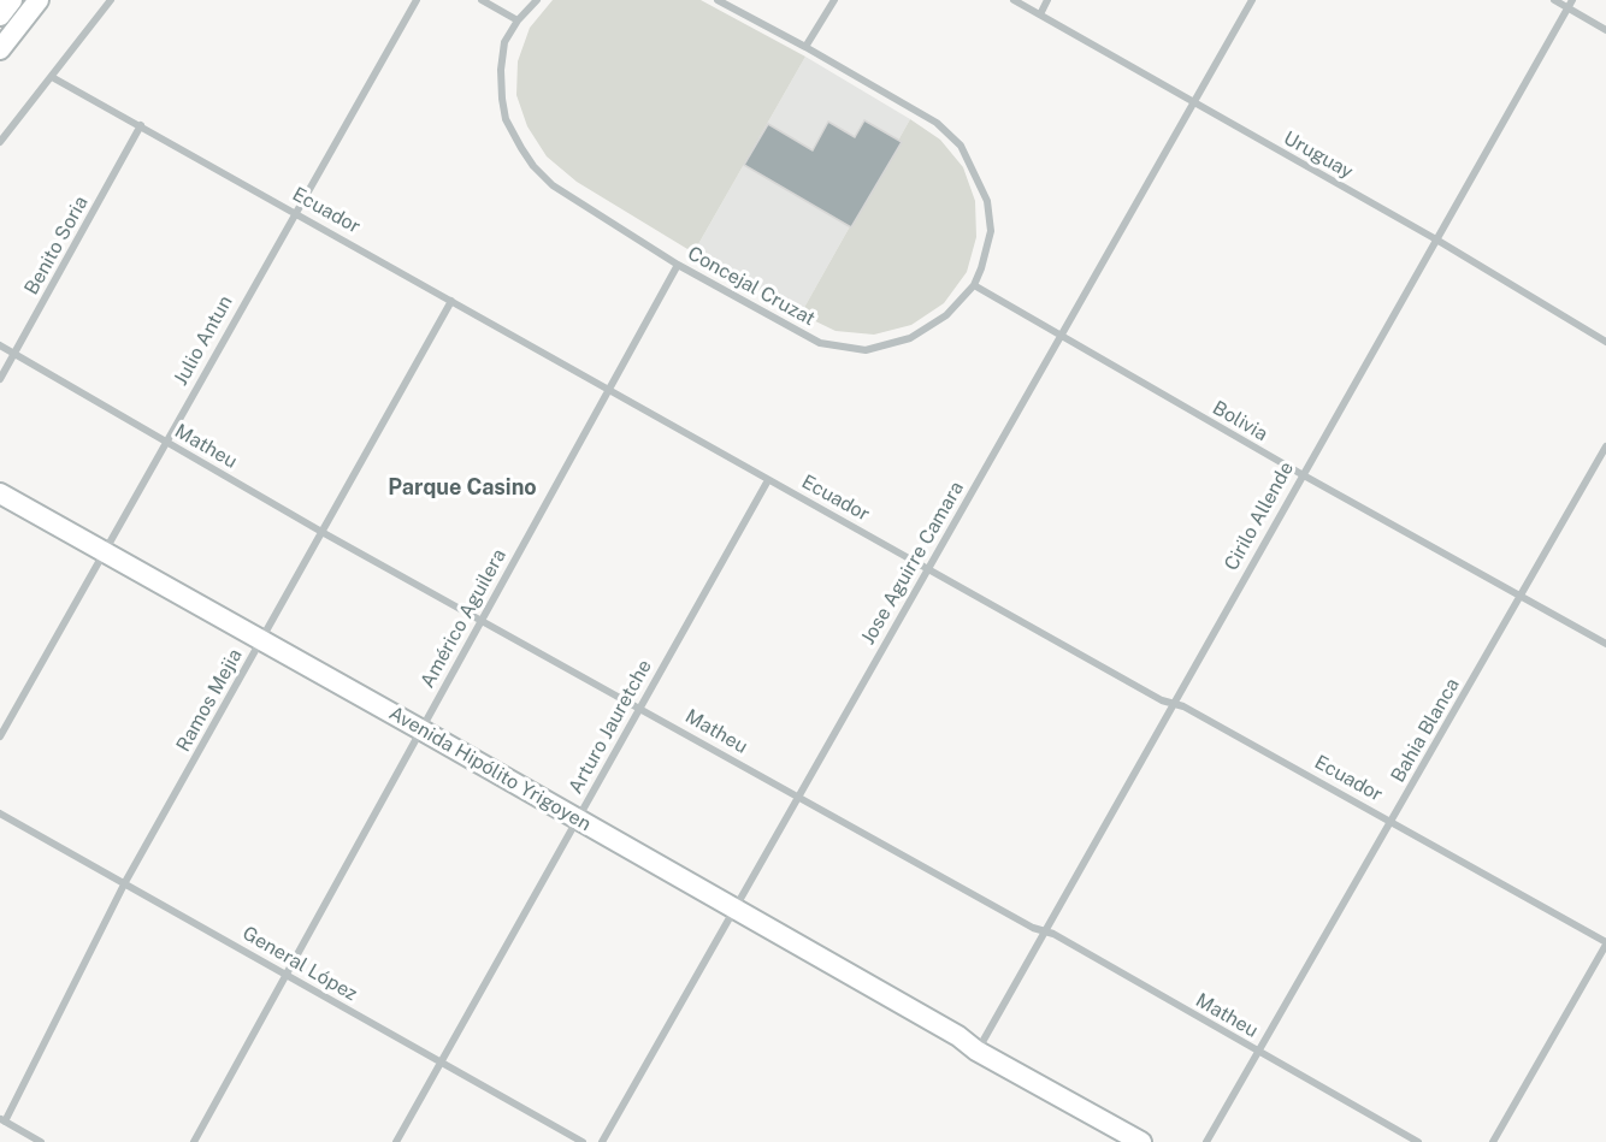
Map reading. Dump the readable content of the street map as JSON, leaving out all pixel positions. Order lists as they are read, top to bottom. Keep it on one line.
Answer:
{"streets":{"main road":["Avenida Hipólito Yrigoyen"],"street":["Uruguay","Ecuador","Benito Soria","Concejal Cruzat","Julio Antun","Bolivia","Matheu","Cirilo Allende","Jose Aguirre Camara","Américo Aguilera","Ramos Mejia","Arturo Jauretche","Bahia Blanca","General López"]},"crossings":[["Uruguay","Cirilo Allende"],["Uruguay","Jose Aguirre Camara"],["Ecuador","Benito Soria"],["Ecuador","Julio Antun"],["Ecuador","Cirilo Allende"],["Ecuador","Jose Aguirre Camara"],["Ecuador","Américo Aguilera"],["Ecuador","Ramos Mejia"],["Ecuador","Arturo Jauretche"],["Ecuador","Bahia Blanca"],["Benito Soria","Matheu"],["Concejal Cruzat","Bolivia"],["Concejal Cruzat","Américo Aguilera"],["Julio Antun","Matheu"],["Julio Antun","Avenida Hipólito Yrigoyen"],["Bolivia","Cirilo Allende"],["Bolivia","Jose Aguirre Camara"],["Bolivia","Bahia Blanca"],["Matheu","Cirilo Allende"],["Matheu","Jose Aguirre Camara"],["Matheu","Américo Aguilera"],["Matheu","Ramos Mejia"],["Matheu","Arturo Jauretche"],["Matheu","Bahia Blanca"],["Cirilo Allende","Avenida Hipólito Yrigoyen"],["Jose Aguirre Camara","Avenida Hipólito Yrigoyen"],["Américo Aguilera","Avenida Hipólito Yrigoyen"],["Américo Aguilera","General López"],["Ramos Mejia","Avenida Hipólito Yrigoyen"],["Ramos Mejia","General López"],["Arturo Jauretche","Avenida Hipólito Yrigoyen"],["Arturo Jauretche","General López"]],"districts":["Parque Casino"]}
